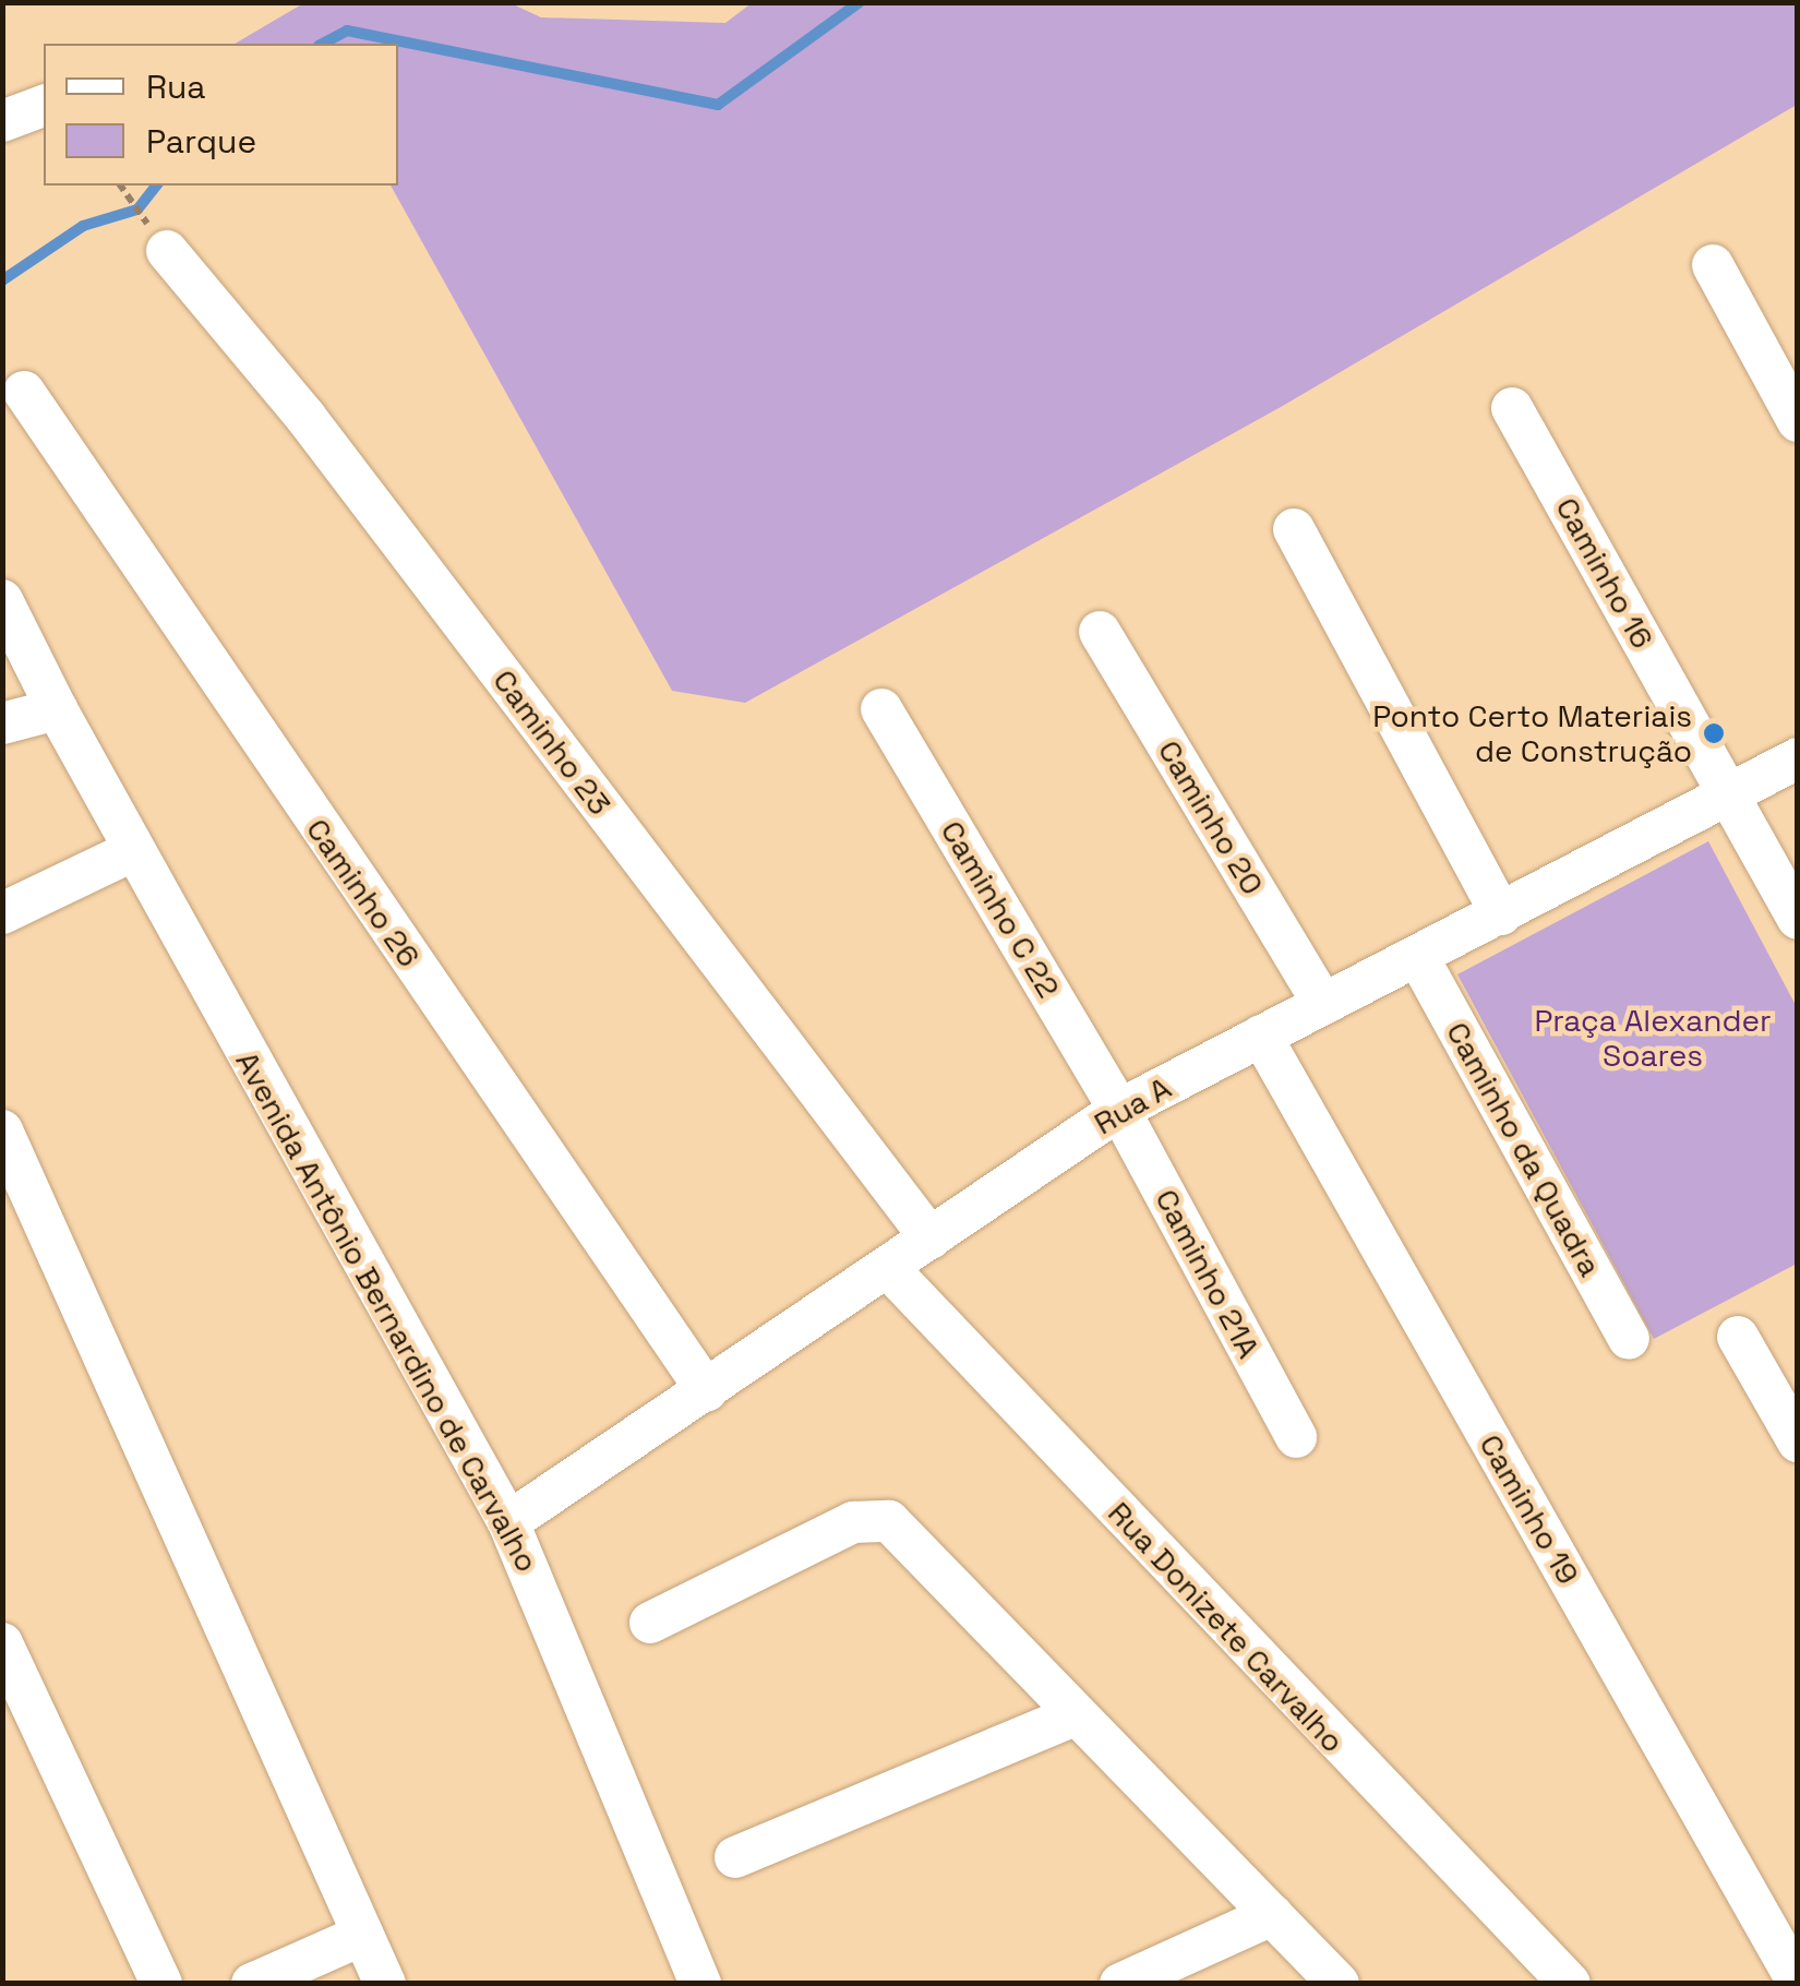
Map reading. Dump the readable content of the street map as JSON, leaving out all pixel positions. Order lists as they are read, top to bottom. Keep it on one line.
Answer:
{"streets":{"street":["Caminho 16","Caminho 23","Caminho 20","Caminho 26","Caminho C 22","Rua A","Caminho da Quadra","Caminho 21A","Avenida Antônio Bernardino de Carvalho","Caminho 19","Rua Donizete Carvalho"]},"crossings":[["Caminho 16","Rua A"],["Caminho 23","Rua A"],["Caminho 20","Rua A"],["Caminho 26","Rua A"],["Caminho C 22","Rua A"],["Caminho C 22","Caminho 21A"],["Rua A","Caminho da Quadra"],["Rua A","Caminho 21A"],["Rua A","Avenida Antônio Bernardino de Carvalho"],["Rua A","Caminho 19"],["Rua A","Rua Donizete Carvalho"]],"parks":["Praça Alexander Soares"],"places":["Ponto Certo Materiais de Construção"],"legend":["Rua","Parque"]}
